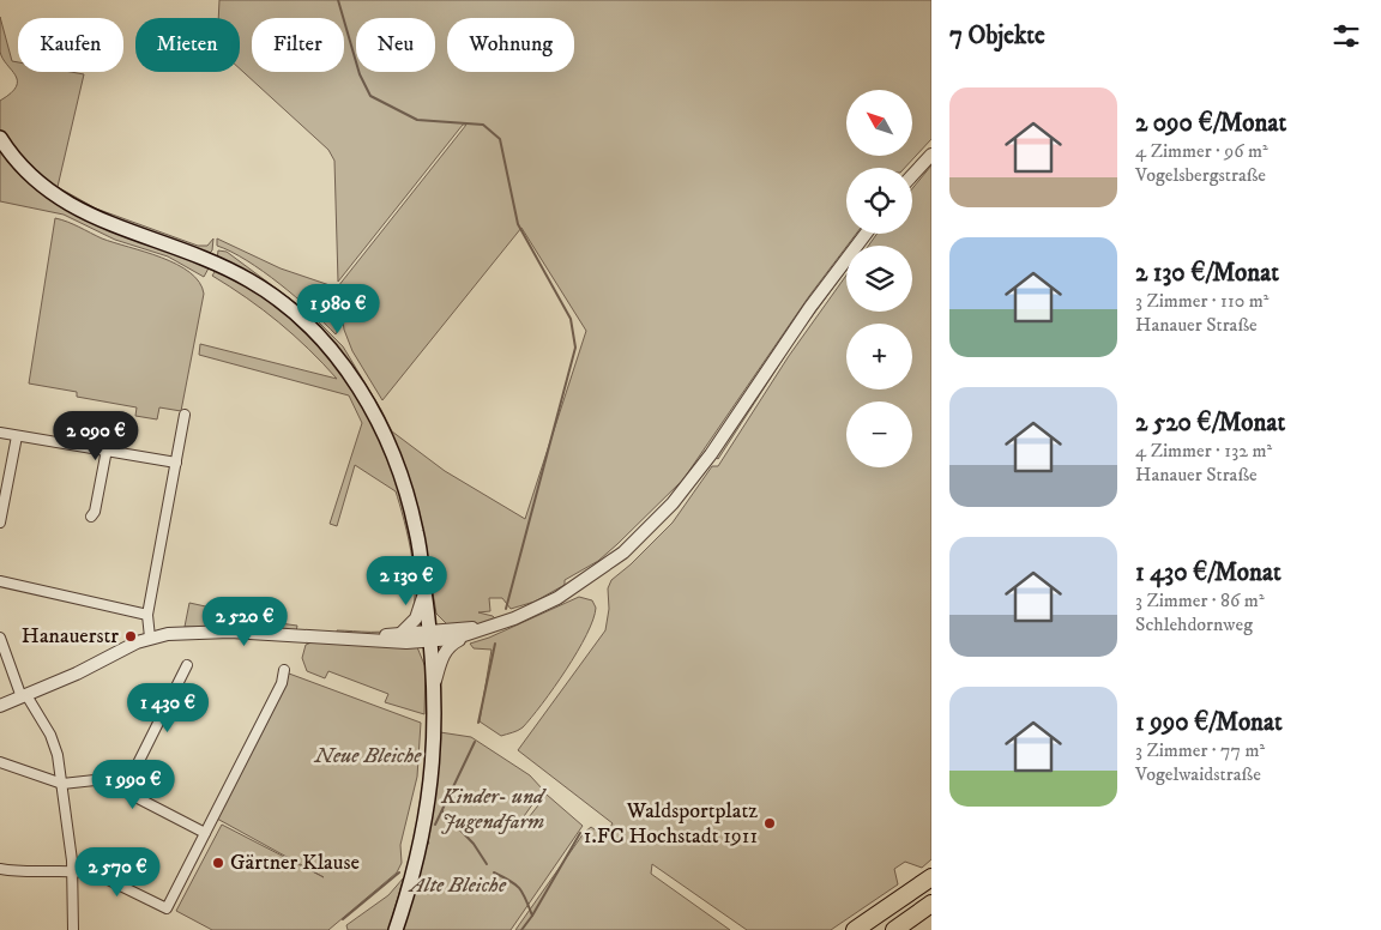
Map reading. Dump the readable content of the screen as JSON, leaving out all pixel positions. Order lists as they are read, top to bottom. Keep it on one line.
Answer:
{"parks":["Neue Bleiche","Kinder- und Jugendfarm","Alte Bleiche"],"places":["Hanauerstr","Waldsportplatz 1.FC Hochstadt 1911","Gärtner Klause"],"north":"top left","page":{"heading":"7 Objekte","chip":["Kaufen","Mieten","Filter","Neu","Wohnung"],"list":[{"name":"2 090 €/Monat","note":"4 Zimmer · 96 m² · Vogelsbergstraße"},{"name":"2 130 €/Monat","note":"3 Zimmer · 110 m² · Hanauer Straße"},{"name":"2 520 €/Monat","note":"4 Zimmer · 132 m² · Hanauer Straße"},{"name":"1 430 €/Monat","note":"3 Zimmer · 86 m² · Schlehdornweg"},{"name":"1 990 €/Monat","note":"3 Zimmer · 77 m² · Vogelwaidstraße"}],"map_buttons":["+","−"],"price":["1 980 €","2 090 €","2 130 €","2 520 €","1 430 €","1 990 €","2 570 €"]}}
